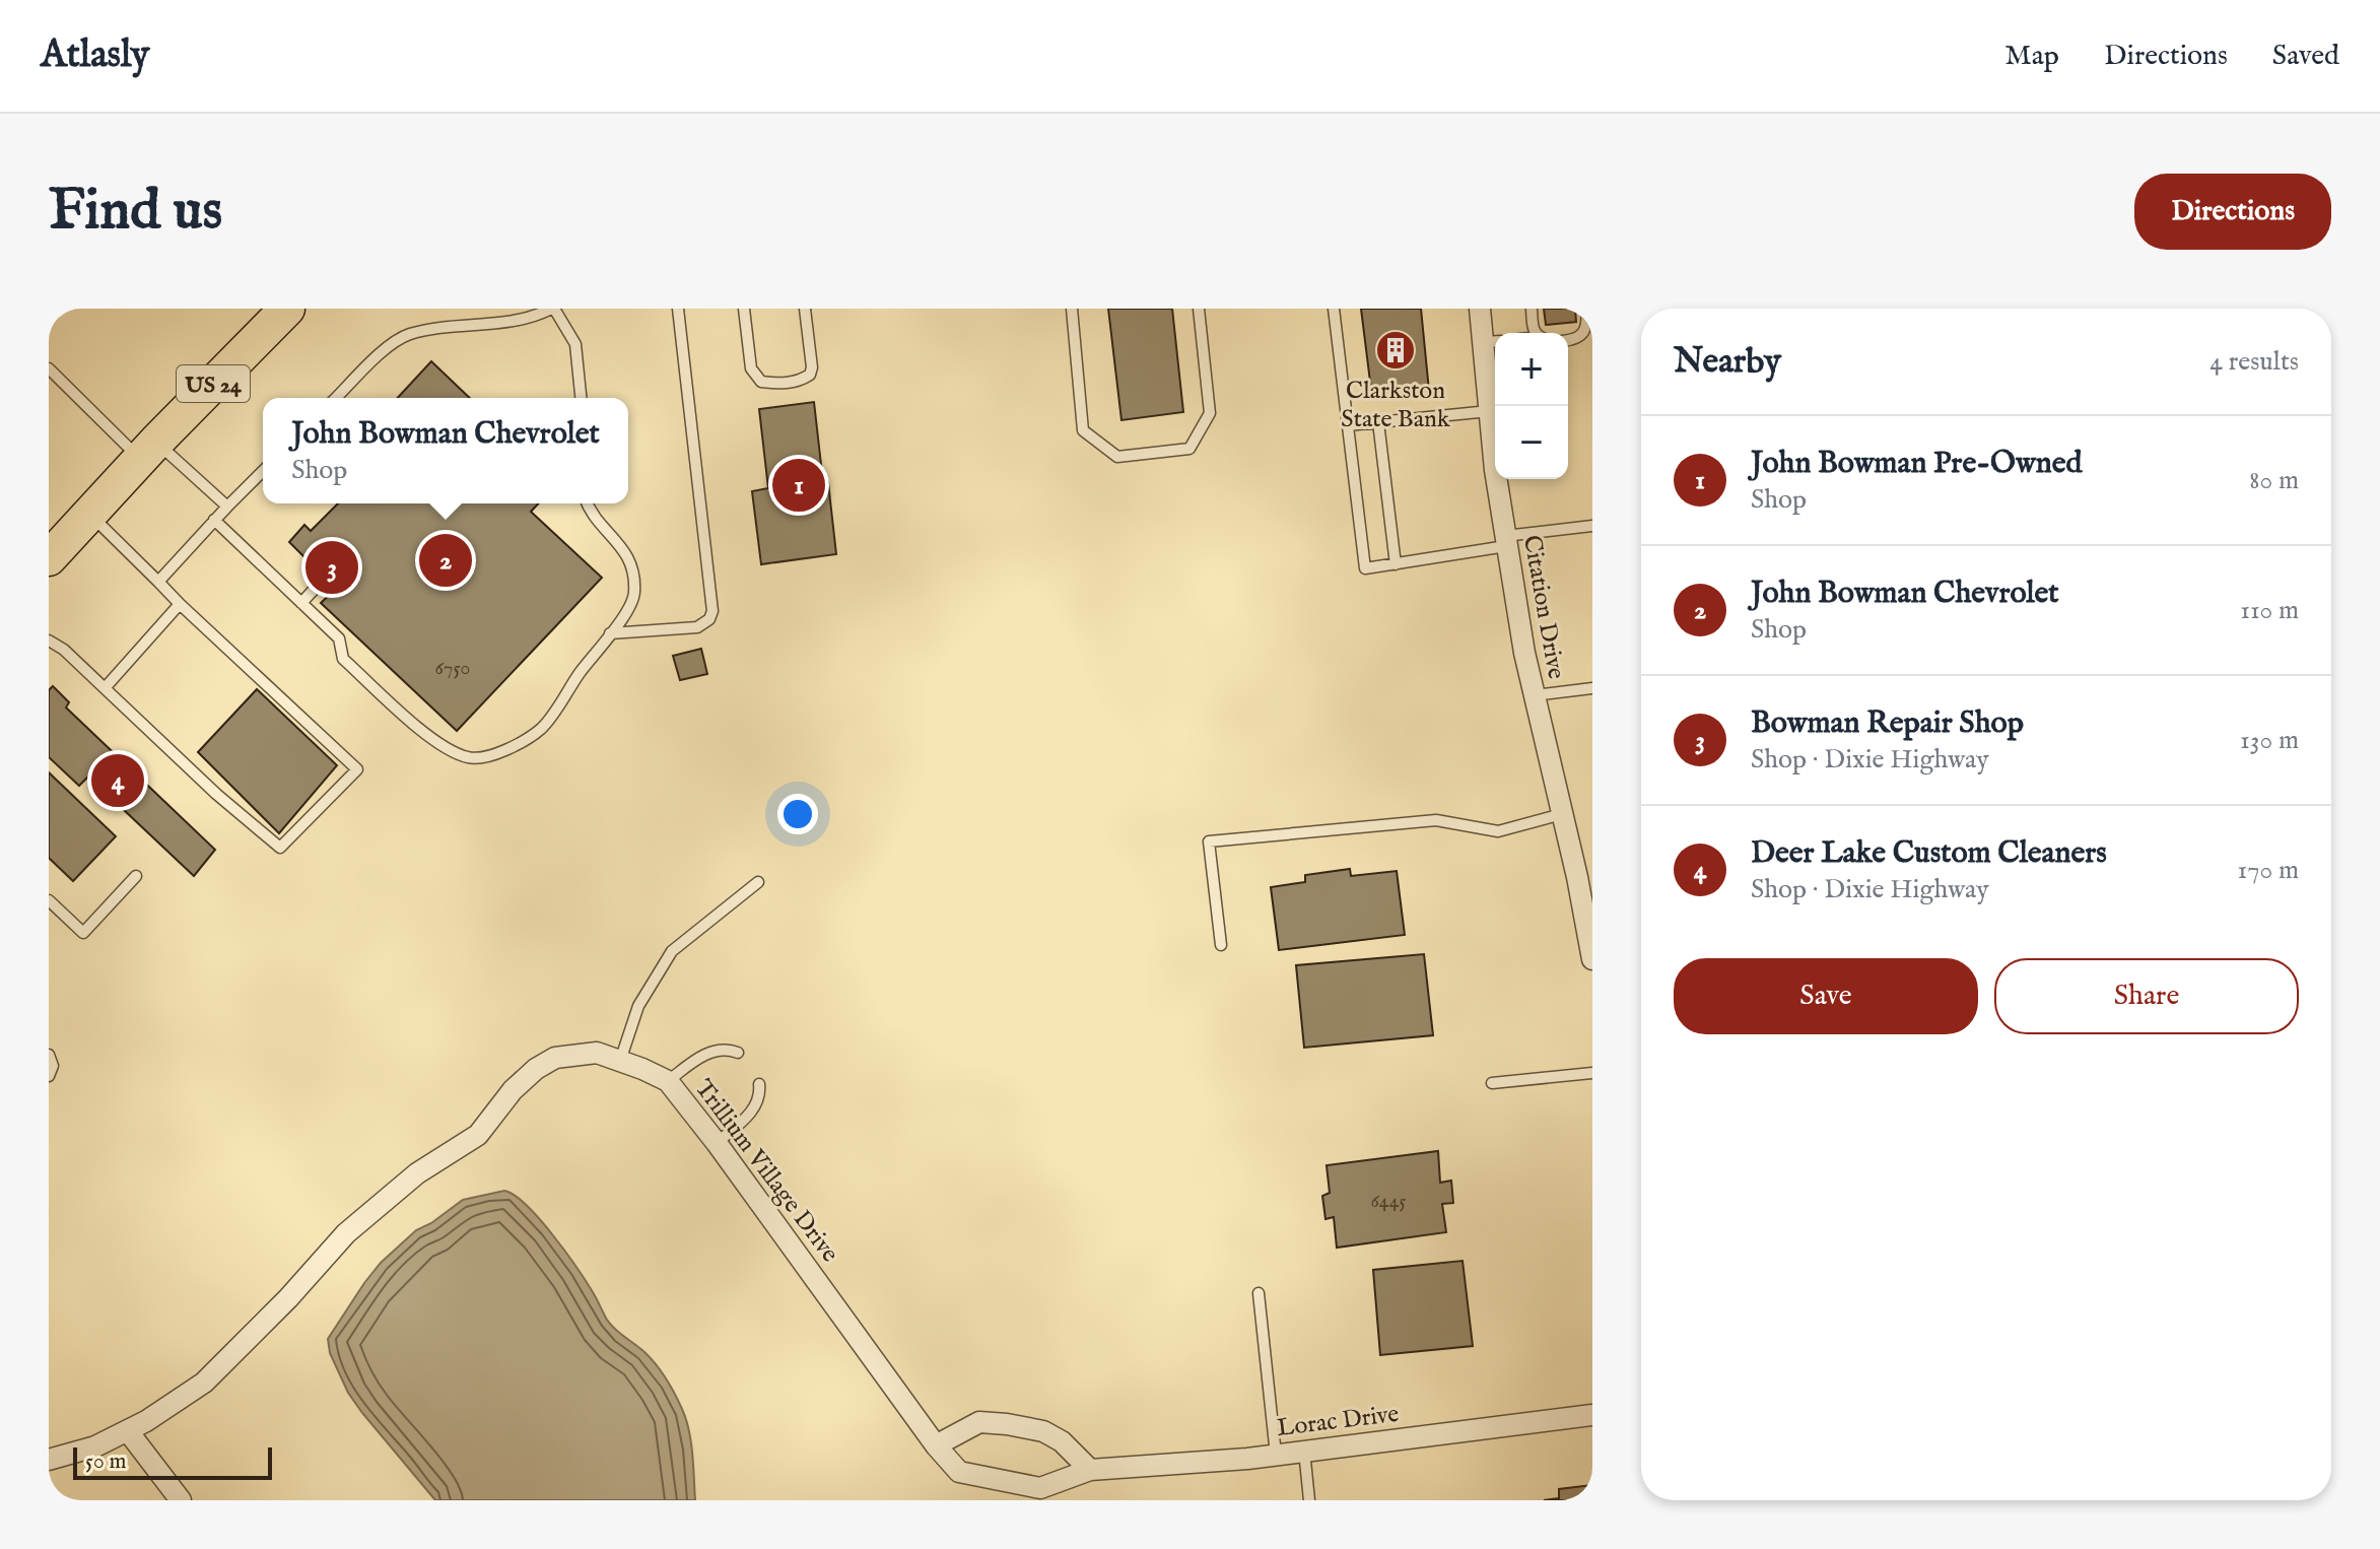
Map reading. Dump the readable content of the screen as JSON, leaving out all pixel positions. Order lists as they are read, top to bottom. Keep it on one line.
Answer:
{"streets":{"main road":["US 24"],"street":["Citation Drive","Trillium Village Drive","Lorac Drive"]},"crossings":[["Trillium Village Drive","Lorac Drive"]],"places":{"building":["Clarkston State Bank"]},"house_numbers":["6750","6445"],"scale_bar":"50 m","page":{"header":"Atlasly","nav":["Map","Directions","Saved"],"buttons":["Directions",["Save","Share"]],"title":"Find us","heading":["Nearby","4 results"],"map_buttons":["+","−"],"popup":["John Bowman Chevrolet","Shop"],"list":[{"mark":"1","name":"John Bowman Pre-Owned","note":"Shop","value":"80 m"},{"mark":"2","name":"John Bowman Chevrolet","note":"Shop","value":"110 m"},{"mark":"3","name":"Bowman Repair Shop","note":"Shop · Dixie Highway","value":"130 m"},{"mark":"4","name":"Deer Lake Custom Cleaners","note":"Shop · Dixie Highway","value":"170 m"}],"pins":["1","2","3","4"],"scale":"50 m"}}
